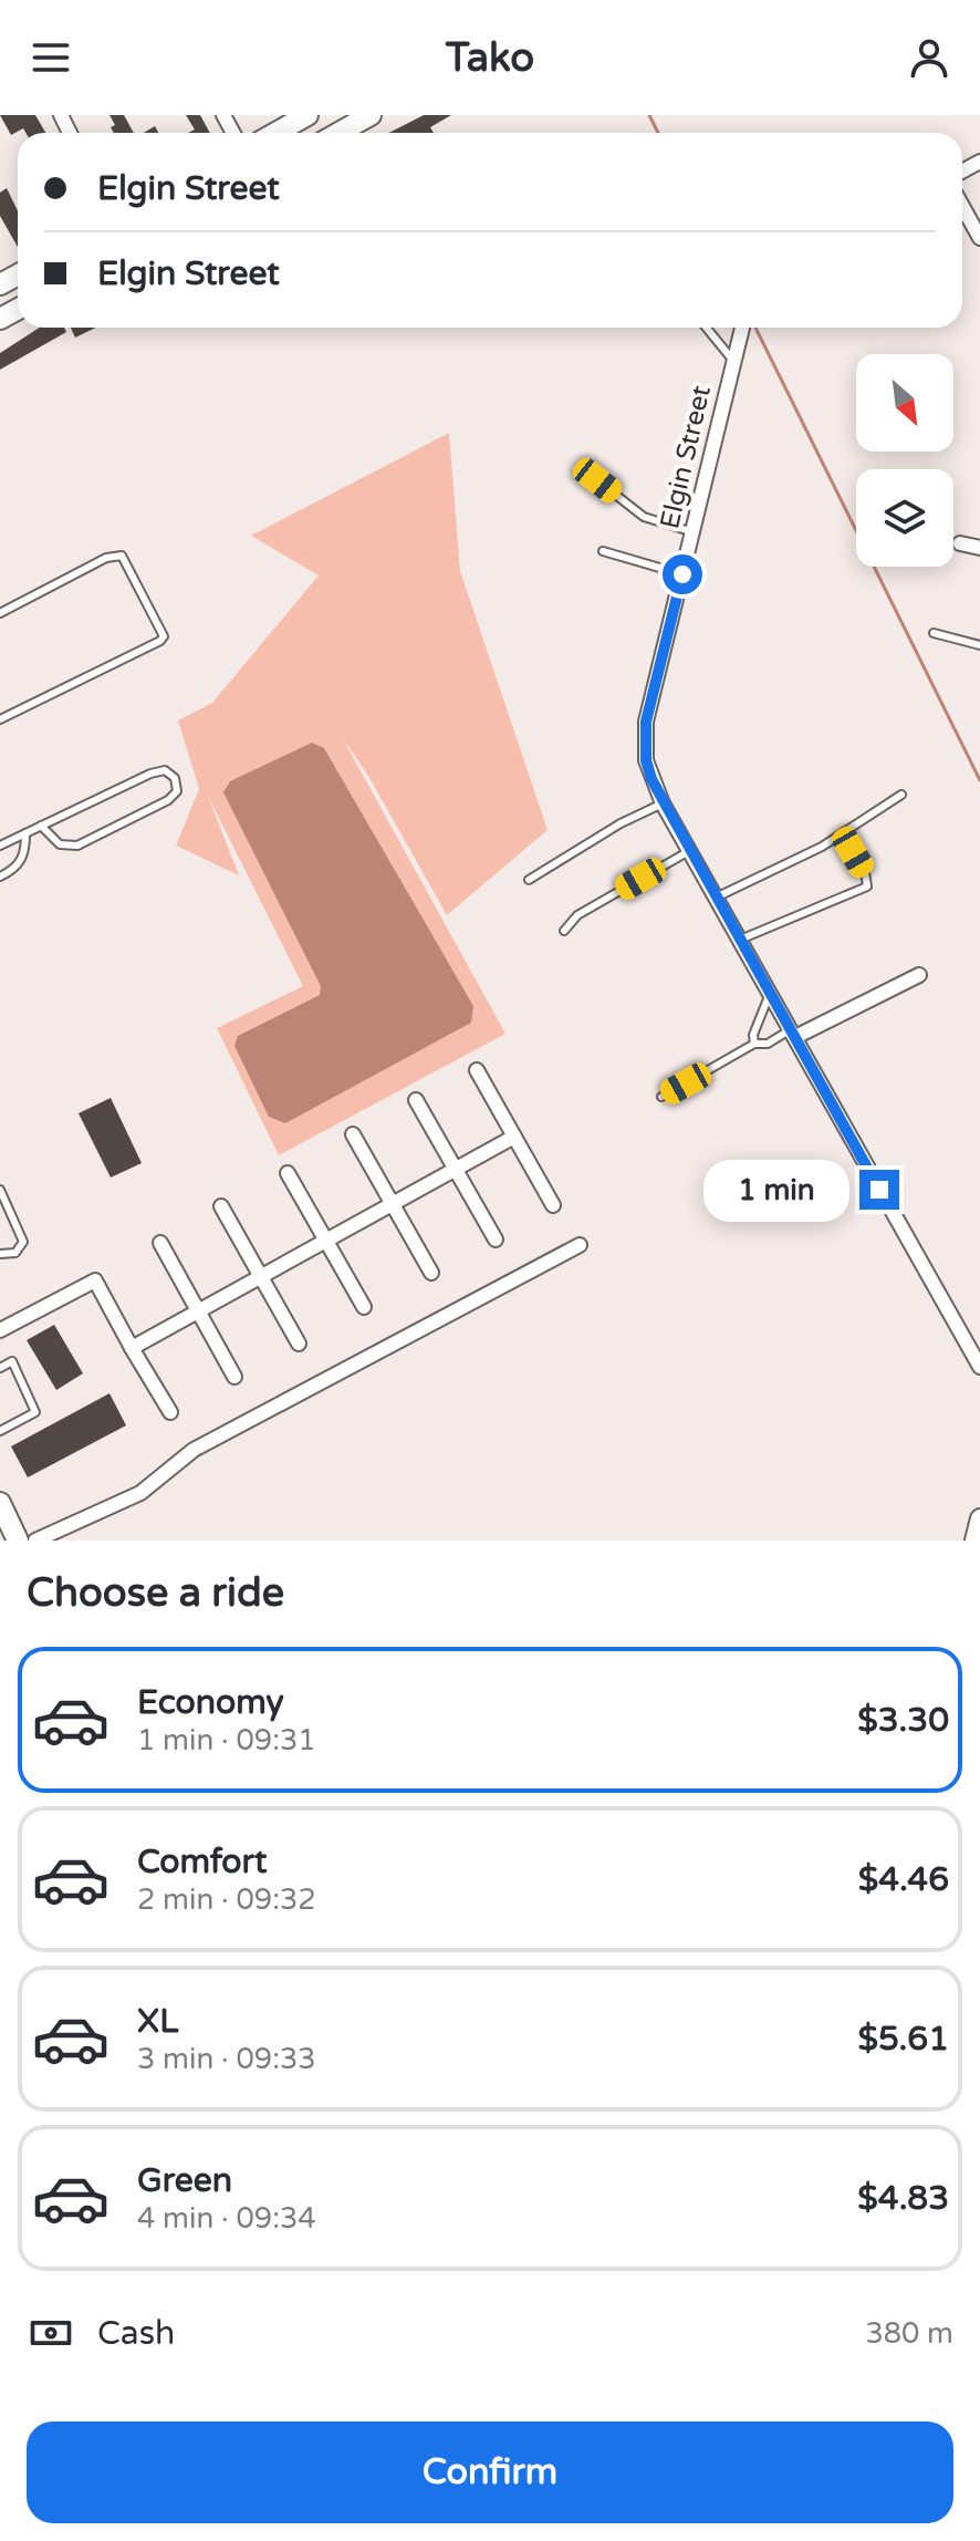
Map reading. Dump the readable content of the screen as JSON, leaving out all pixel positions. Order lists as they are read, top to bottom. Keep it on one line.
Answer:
{"streets":{"street":["Elgin Street"]},"north":"bottom right","page":{"header":"Tako","banner":["Elgin Street","Elgin Street"],"bubble":"1 min","heading":"Choose a ride","list":[{"name":"Economy","note":"1 min · 09:31","value":"$3.30"},{"name":"Comfort","note":"2 min · 09:32","value":"$4.46"},{"name":"XL","note":"3 min · 09:33","value":"$5.61"},{"name":"Green","note":"4 min · 09:34","value":"$4.83"}],"pay":["Cash","380 m"],"buttons":"Confirm"}}
